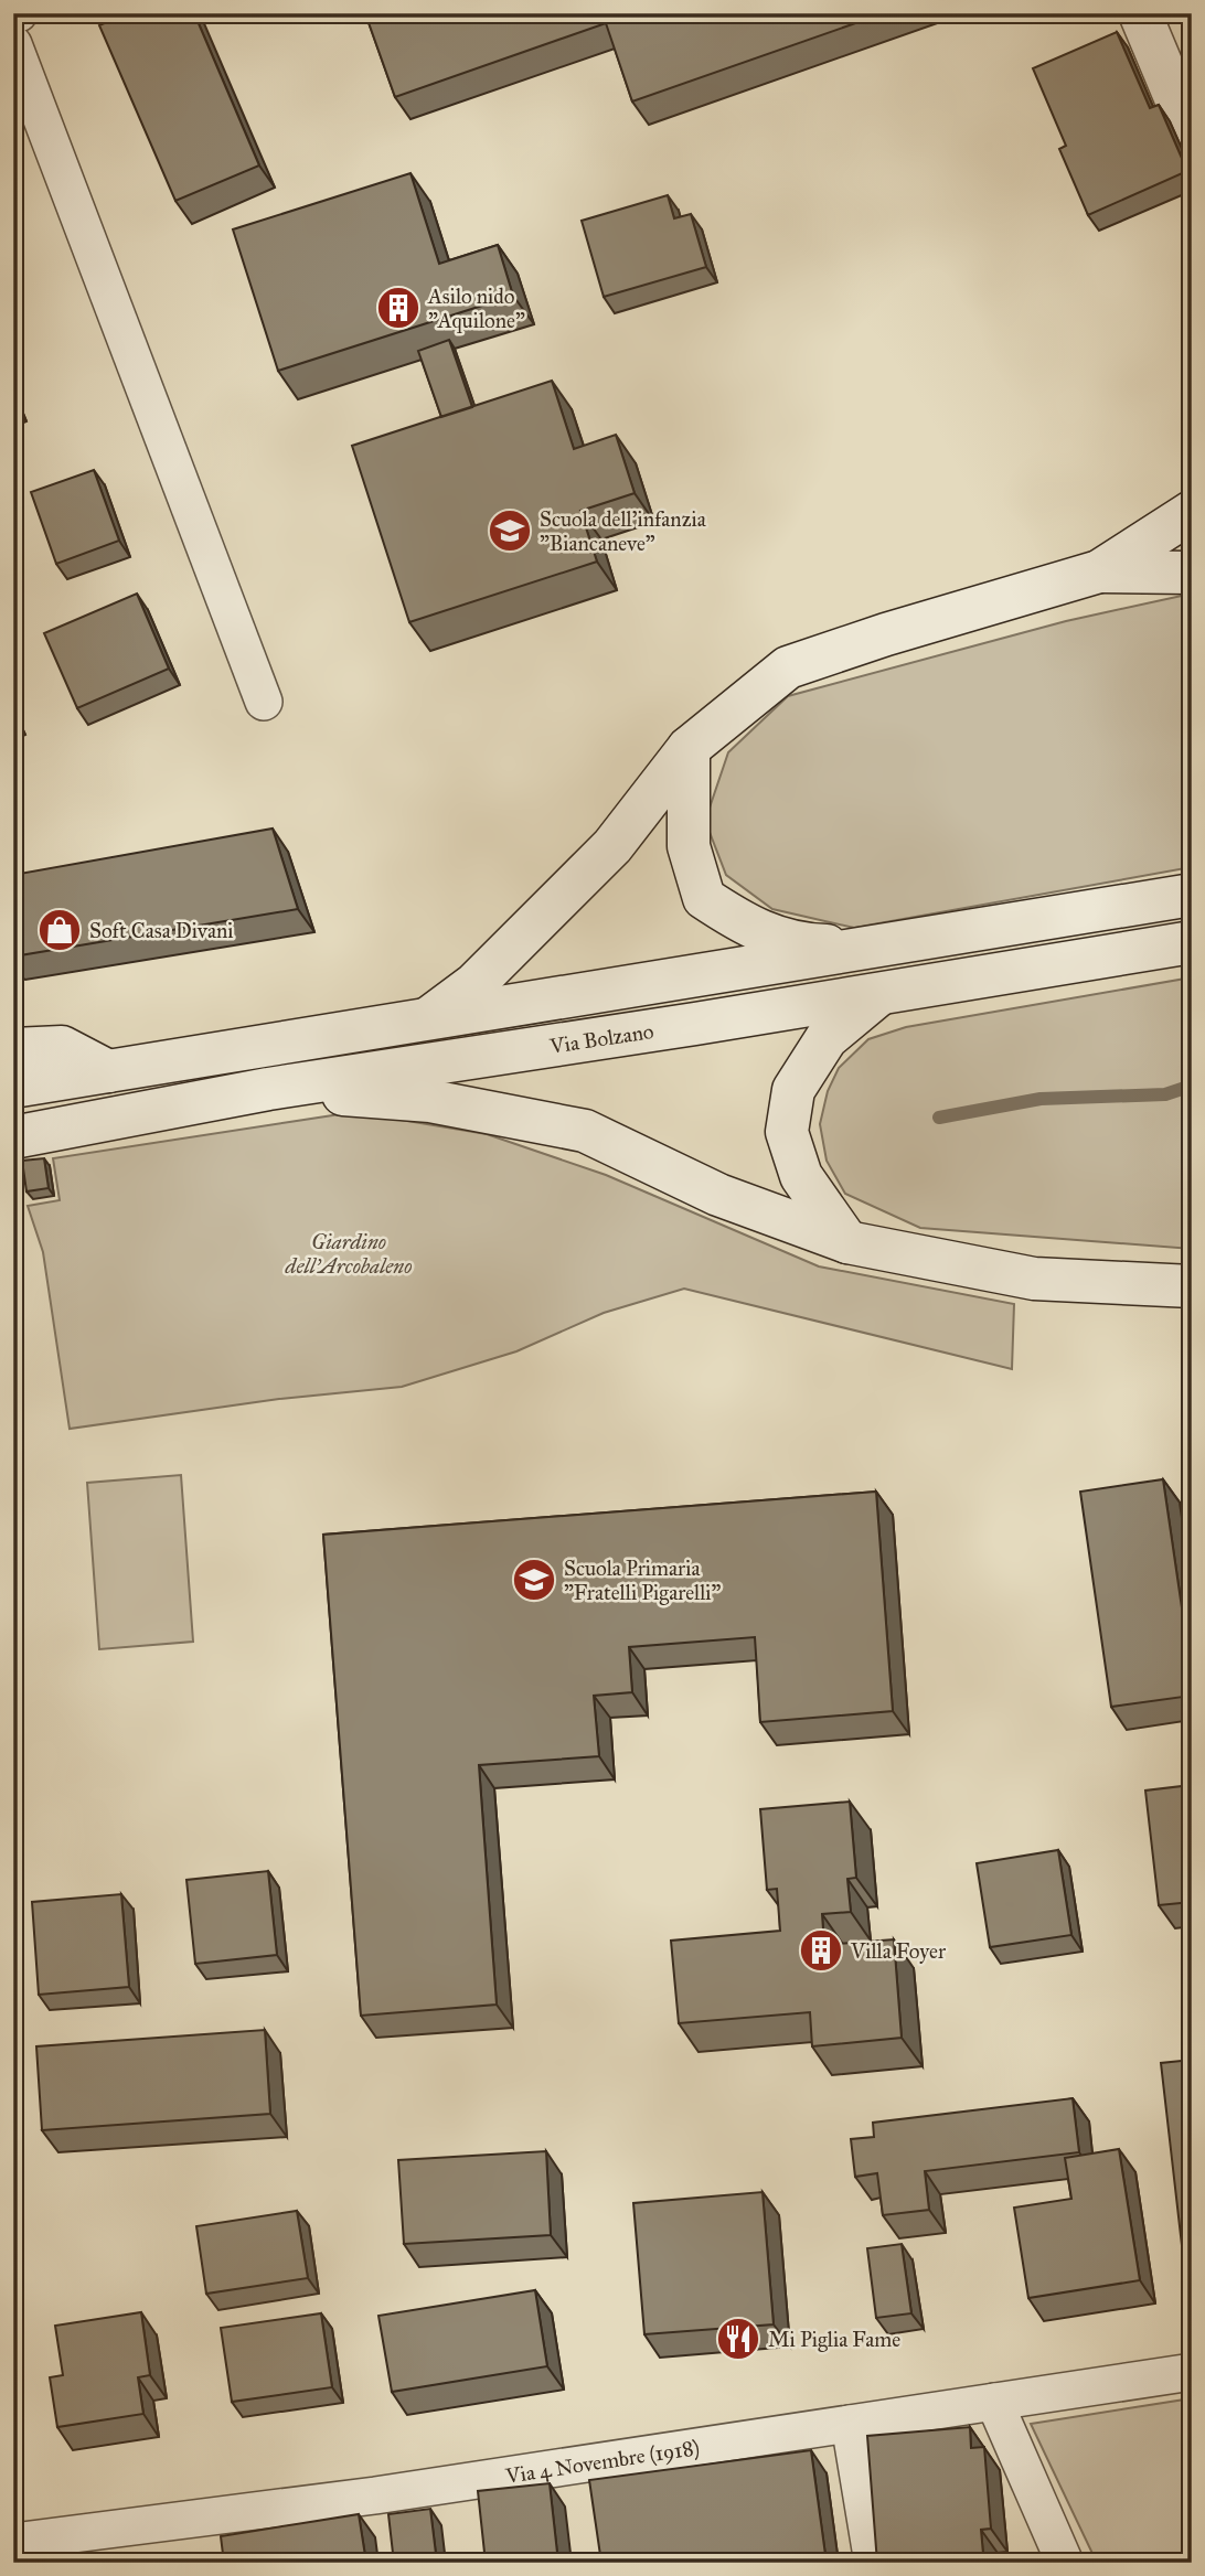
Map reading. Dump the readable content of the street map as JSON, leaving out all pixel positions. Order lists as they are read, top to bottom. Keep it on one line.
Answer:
{"streets":{"main road":["Via Bolzano"],"street":["Via 4 Novembre (1918)"]},"parks":["Giardino dell'Arcobaleno"],"places":{"building":["Asilo nido \"Aquilone\"","Villa Foyer"],"school or university":["Scuola dell'infanzia \"Biancaneve\"","Scuola Primaria \"Fratelli Pigarelli\""],"shop":["Soft Casa Divani"],"restaurant":["Mi Piglia Fame"]}}
